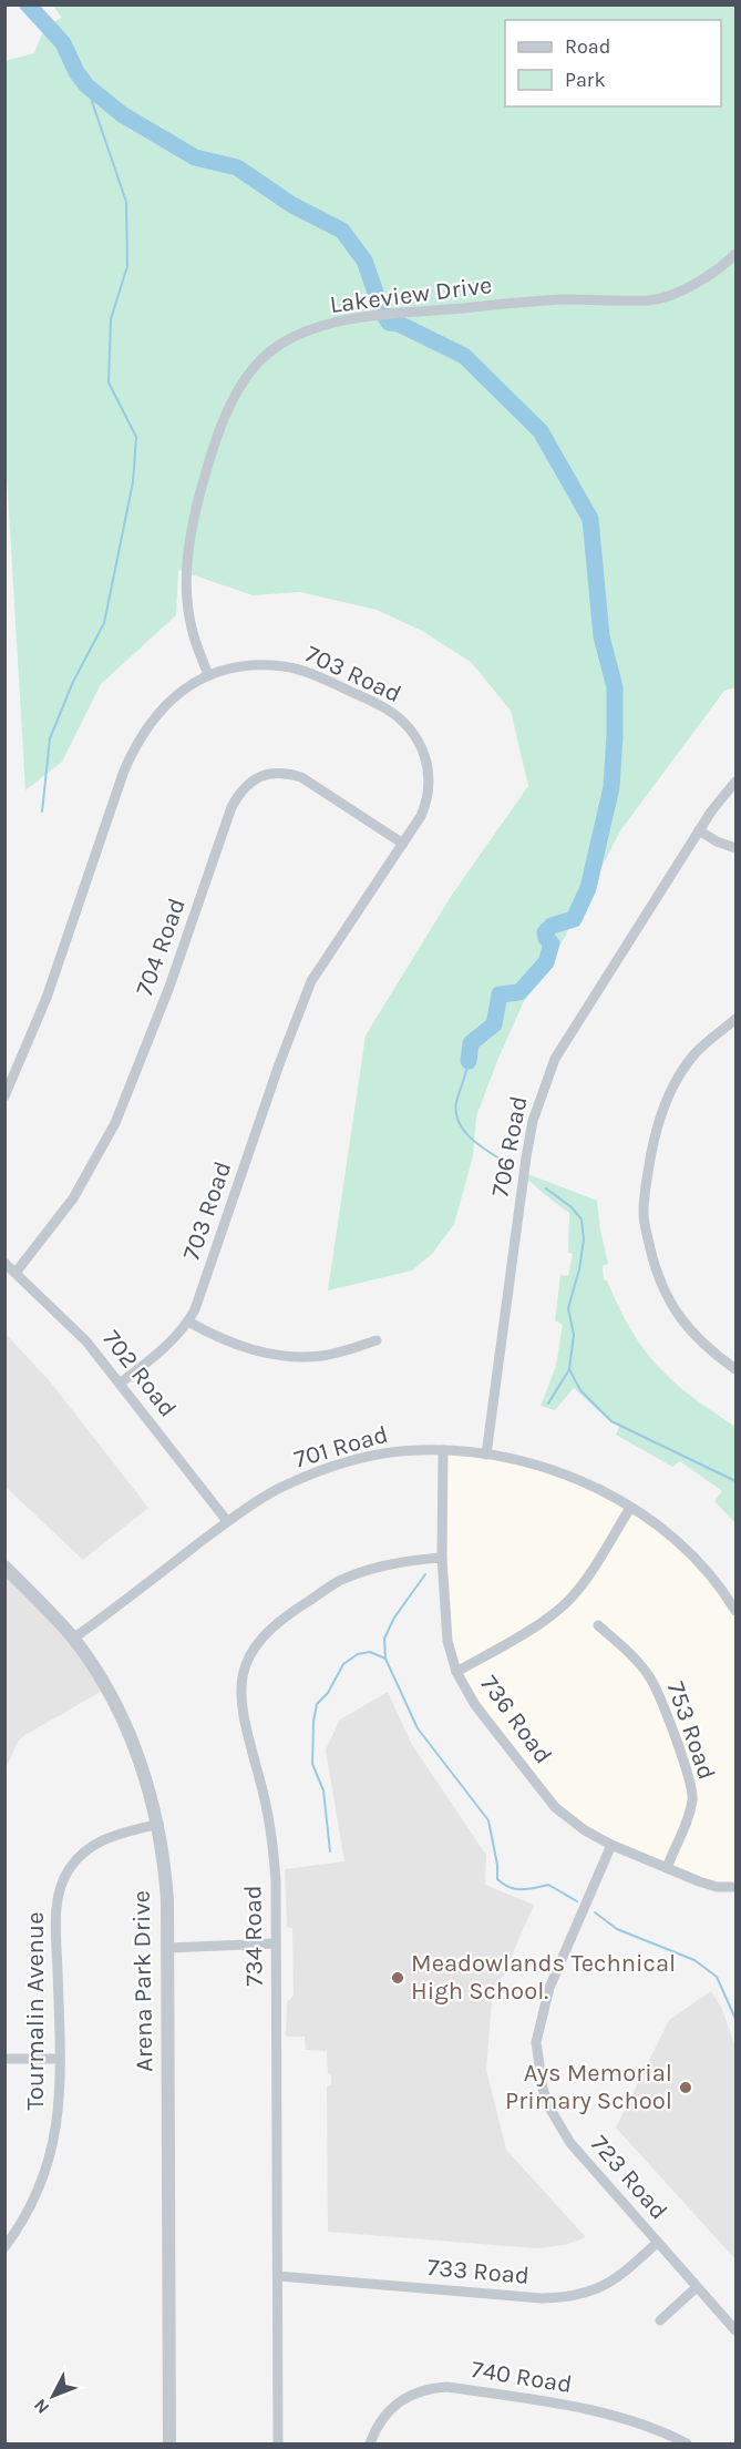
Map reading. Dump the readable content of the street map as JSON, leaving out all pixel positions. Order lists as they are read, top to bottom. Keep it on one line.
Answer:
{"streets":{"street":["Lakeview Drive","703 Road","704 Road","706 Road","702 Road","701 Road","736 Road","753 Road","734 Road","Arena Park Drive","Tourmalin Avenue","723 Road","733 Road","740 Road"]},"crossings":[["Lakeview Drive","703 Road"],["703 Road","704 Road"],["703 Road","702 Road"],["704 Road","702 Road"],["706 Road","701 Road"],["702 Road","701 Road"],["701 Road","736 Road"],["701 Road","Arena Park Drive"],["736 Road","753 Road"],["736 Road","734 Road"],["736 Road","723 Road"],["734 Road","733 Road"],["Arena Park Drive","Tourmalin Avenue"],["723 Road","733 Road"]],"places":["Meadowlands Technical High School.","Ays Memorial Primary School"],"legend":["Road","Park"],"north":"bottom left"}
